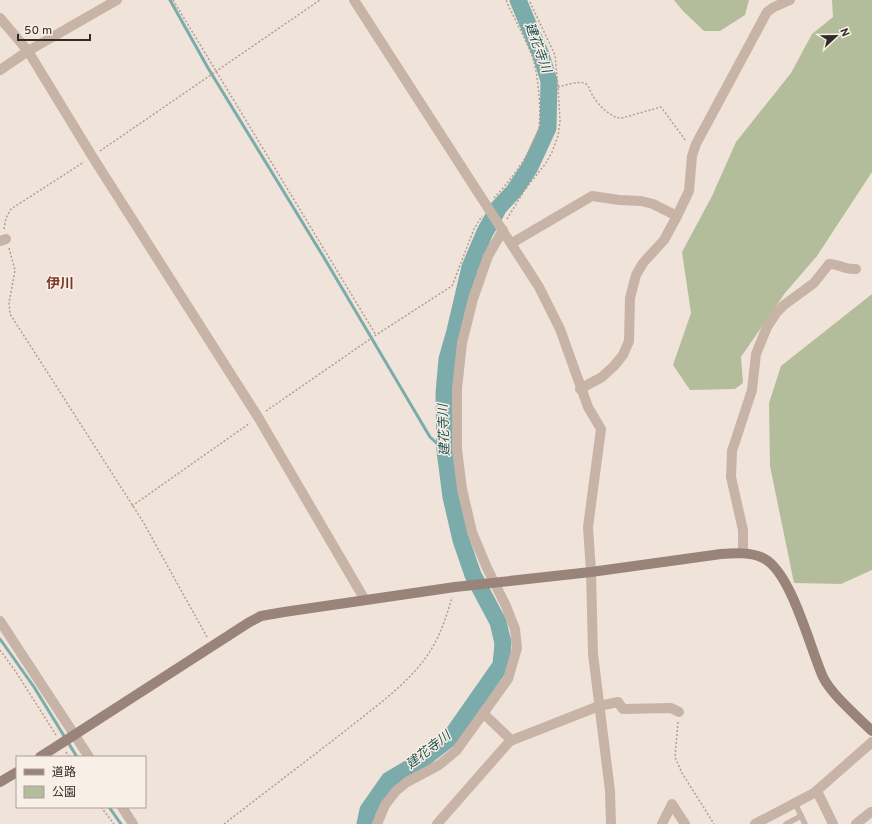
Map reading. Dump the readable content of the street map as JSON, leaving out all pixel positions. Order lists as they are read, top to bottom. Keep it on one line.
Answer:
{"districts":["伊川"],"water":["建花寺川"],"legend":["道路","公園"],"scale_bar":"50 m","north":"right"}
